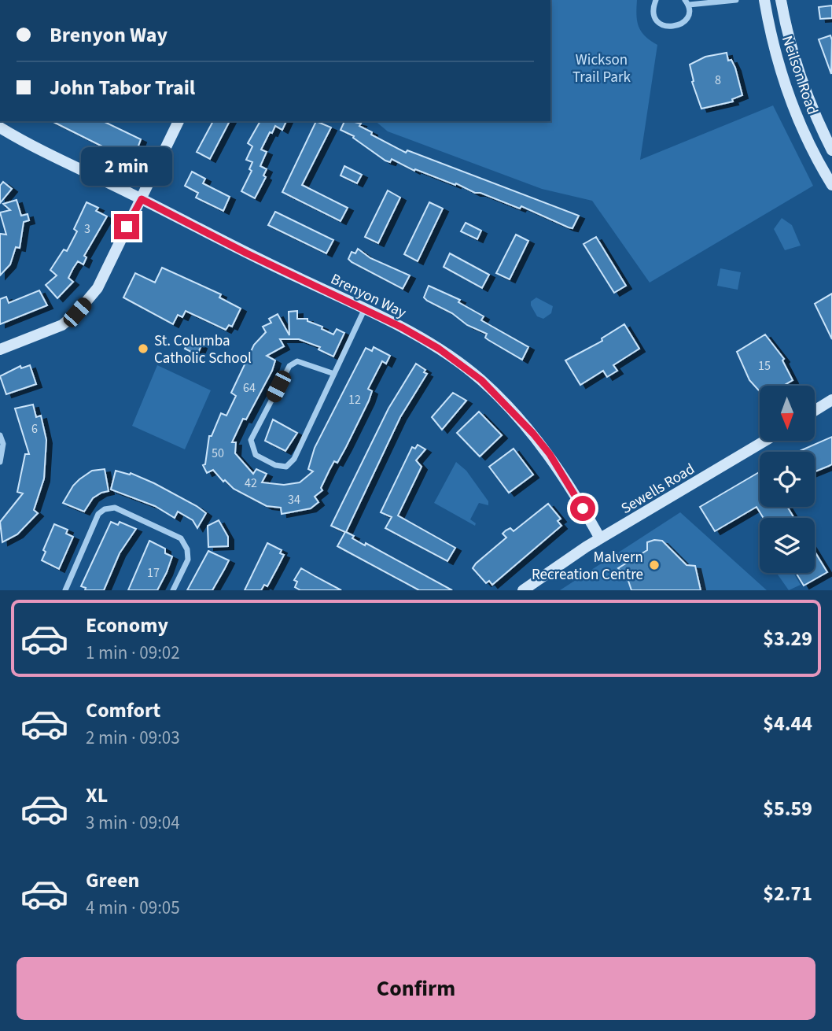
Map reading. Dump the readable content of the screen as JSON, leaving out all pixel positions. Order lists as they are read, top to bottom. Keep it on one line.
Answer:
{"streets":{"street":["Neilson Road","Brenyon Way","Sewells Road"]},"crossings":[["Brenyon Way","Sewells Road"]],"parks":["Wickson Trail Park"],"places":["St. Columba Catholic School","Malvern Recreation Centre"],"house_numbers":["8","3","15","64","12","6","50","42","34","17"],"north":"bottom","page":{"banner":["Brenyon Way","John Tabor Trail"],"bubble":"2 min","list":[{"name":"Economy","note":"1 min · 09:02","value":"$3.29"},{"name":"Comfort","note":"2 min · 09:03","value":"$4.44"},{"name":"XL","note":"3 min · 09:04","value":"$5.59"},{"name":"Green","note":"4 min · 09:05","value":"$2.71"}],"buttons":"Confirm"}}
